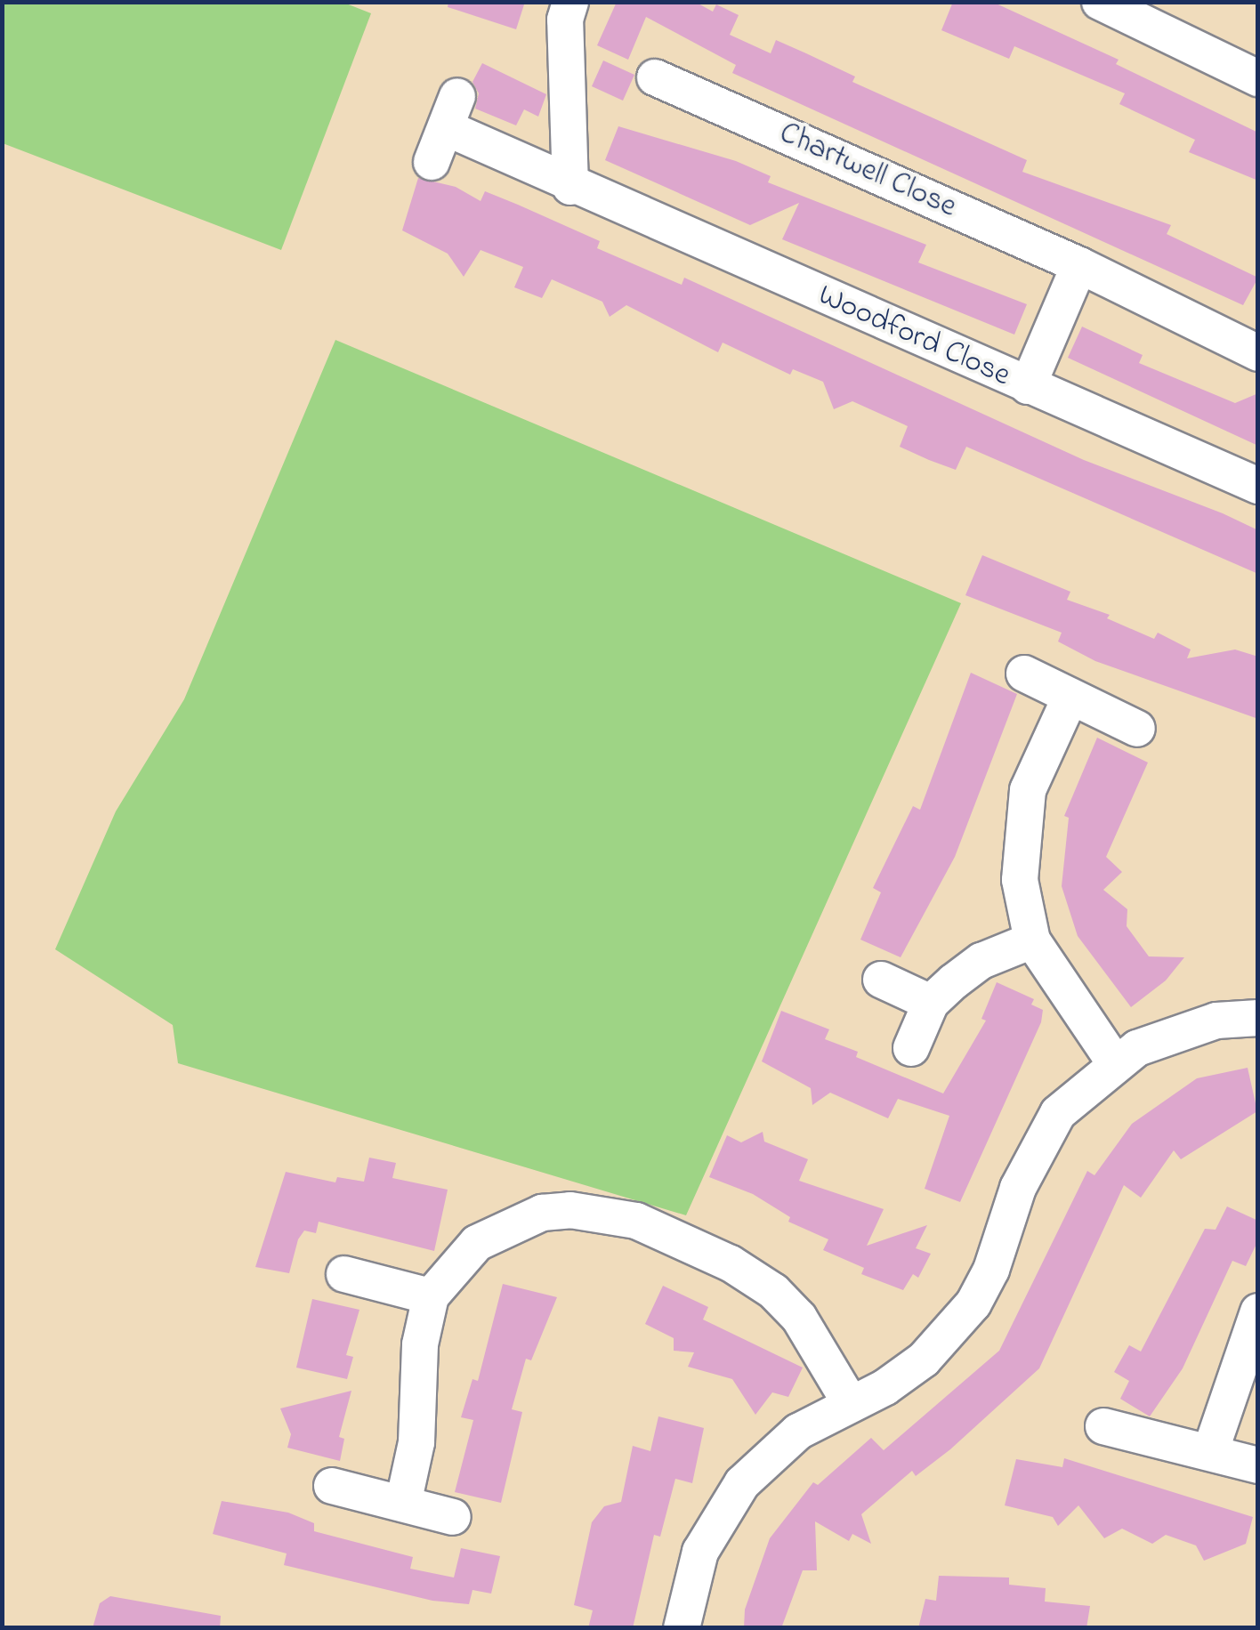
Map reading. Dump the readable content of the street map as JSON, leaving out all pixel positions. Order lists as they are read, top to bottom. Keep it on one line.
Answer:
{"streets":{"street":["Chartwell Close","Woodford Close"]}}
